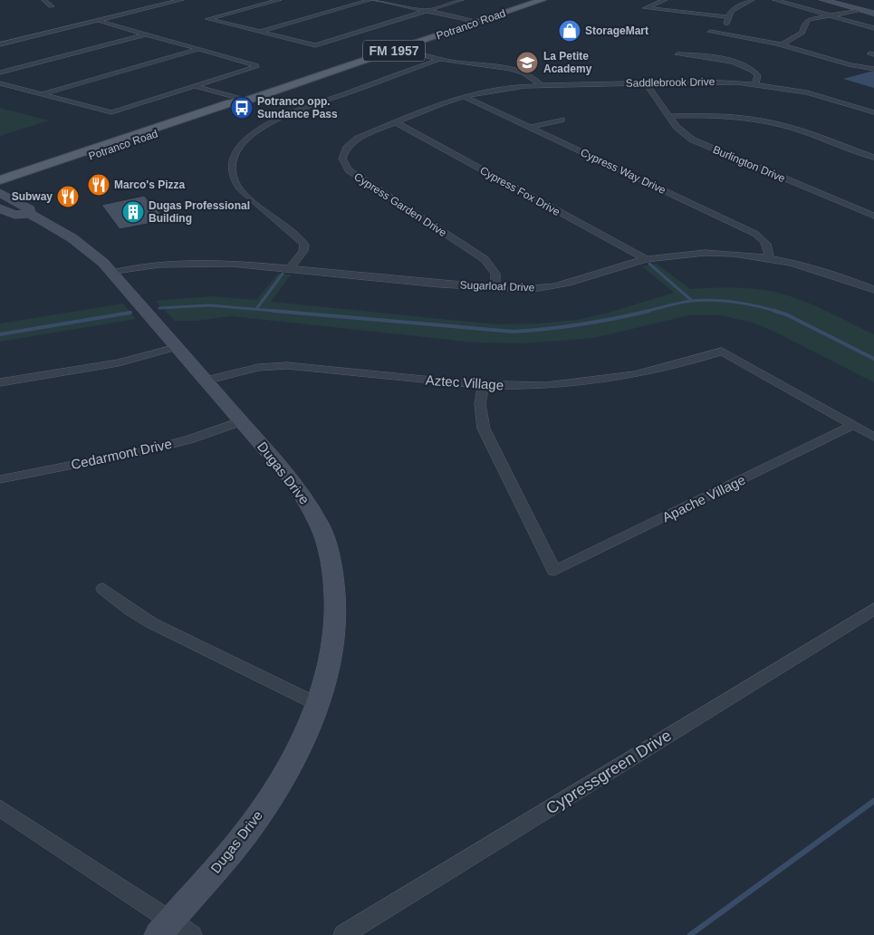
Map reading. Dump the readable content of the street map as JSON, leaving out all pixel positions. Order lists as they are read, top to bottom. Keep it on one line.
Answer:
{"streets":{"main road":["Potranco Road","FM 1957"],"street":["Saddlebrook Drive","Burlington Drive","Cypress Way Drive","Cypress Fox Drive","Cypress Garden Drive","Sugarloaf Drive","Aztec Village","Cedarmont Drive","Dugas Drive","Apache Village","Cypressgreen Drive"]},"crossings":[["Saddlebrook Drive","Burlington Drive"],["Saddlebrook Drive","Cypress Way Drive"],["Saddlebrook Drive","Cypress Garden Drive"],["Cypress Way Drive","Cypress Garden Drive"],["Cypress Way Drive","Sugarloaf Drive"],["Cypress Fox Drive","Cypress Garden Drive"],["Cypress Fox Drive","Sugarloaf Drive"],["Cypress Garden Drive","Sugarloaf Drive"],["Sugarloaf Drive","Dugas Drive"],["Aztec Village","Dugas Drive"],["Aztec Village","Apache Village"],["Cedarmont Drive","Dugas Drive"]],"places":{"shop":["StorageMart"],"school or university":["La Petite Academy"],"bus stop":["Potranco opp. Sundance Pass"],"restaurant":["Marco's Pizza","Subway"],"building":["Dugas Professional Building"]}}
